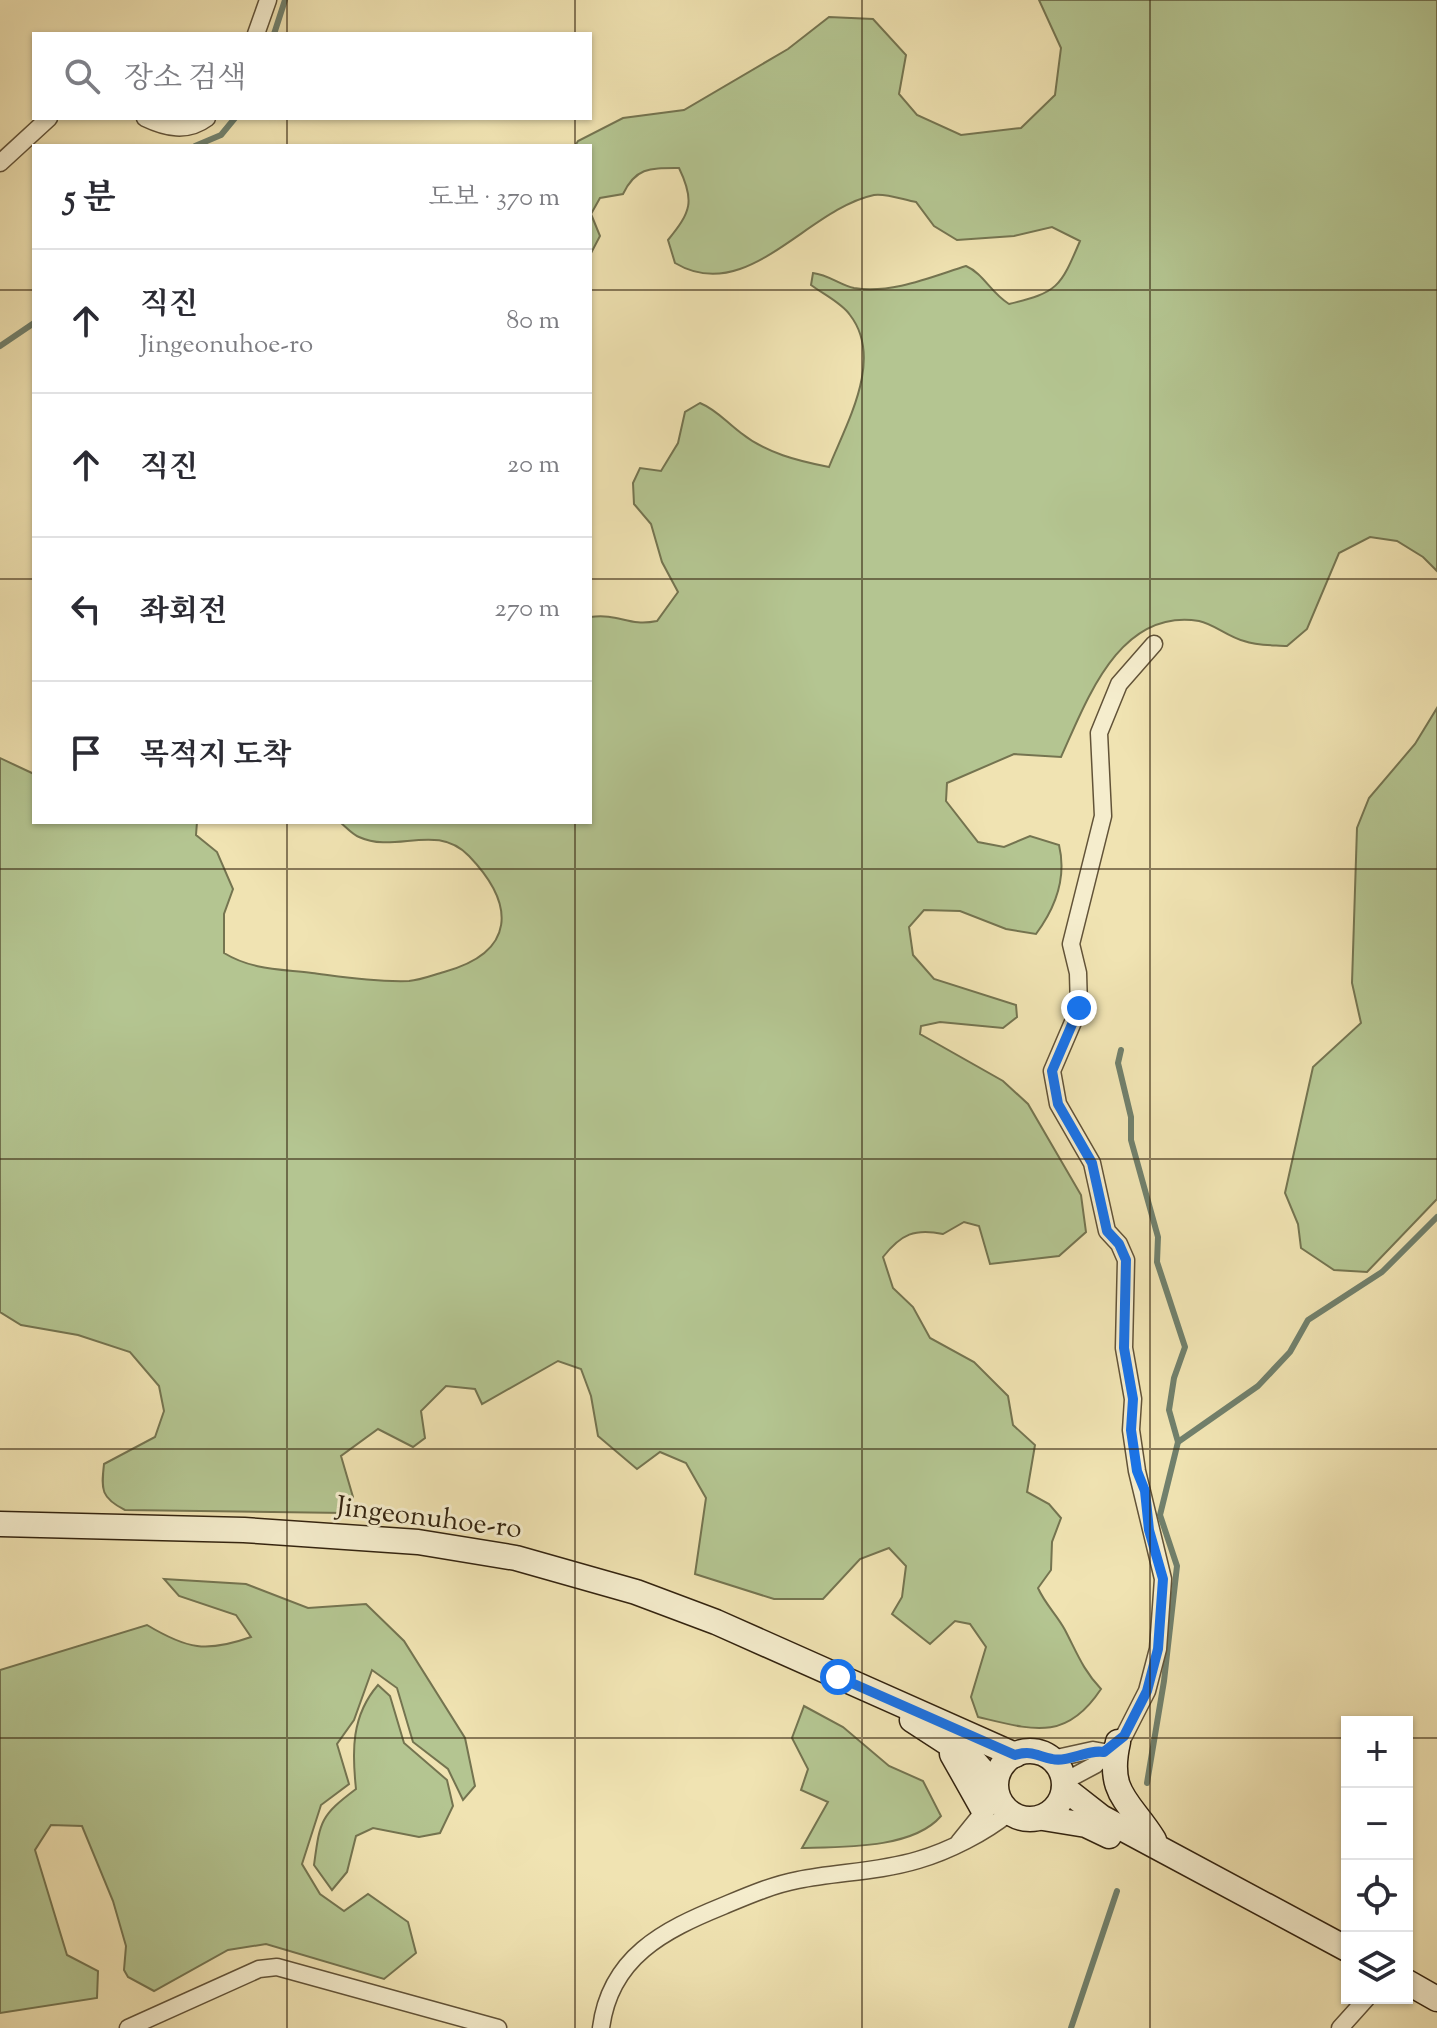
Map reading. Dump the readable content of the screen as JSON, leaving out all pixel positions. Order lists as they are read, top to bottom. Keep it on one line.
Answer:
{"streets":{"main road":["Jingeonuhoe-ro"]},"page":{"search":"장소 검색","heading":["5 분","도보 · 370 m"],"list":[["직진","Jingeonuhoe-ro","80 m"],["직진","20 m"],["좌회전","270 m"],"목적지 도착"],"map_buttons":["+","−"]}}
